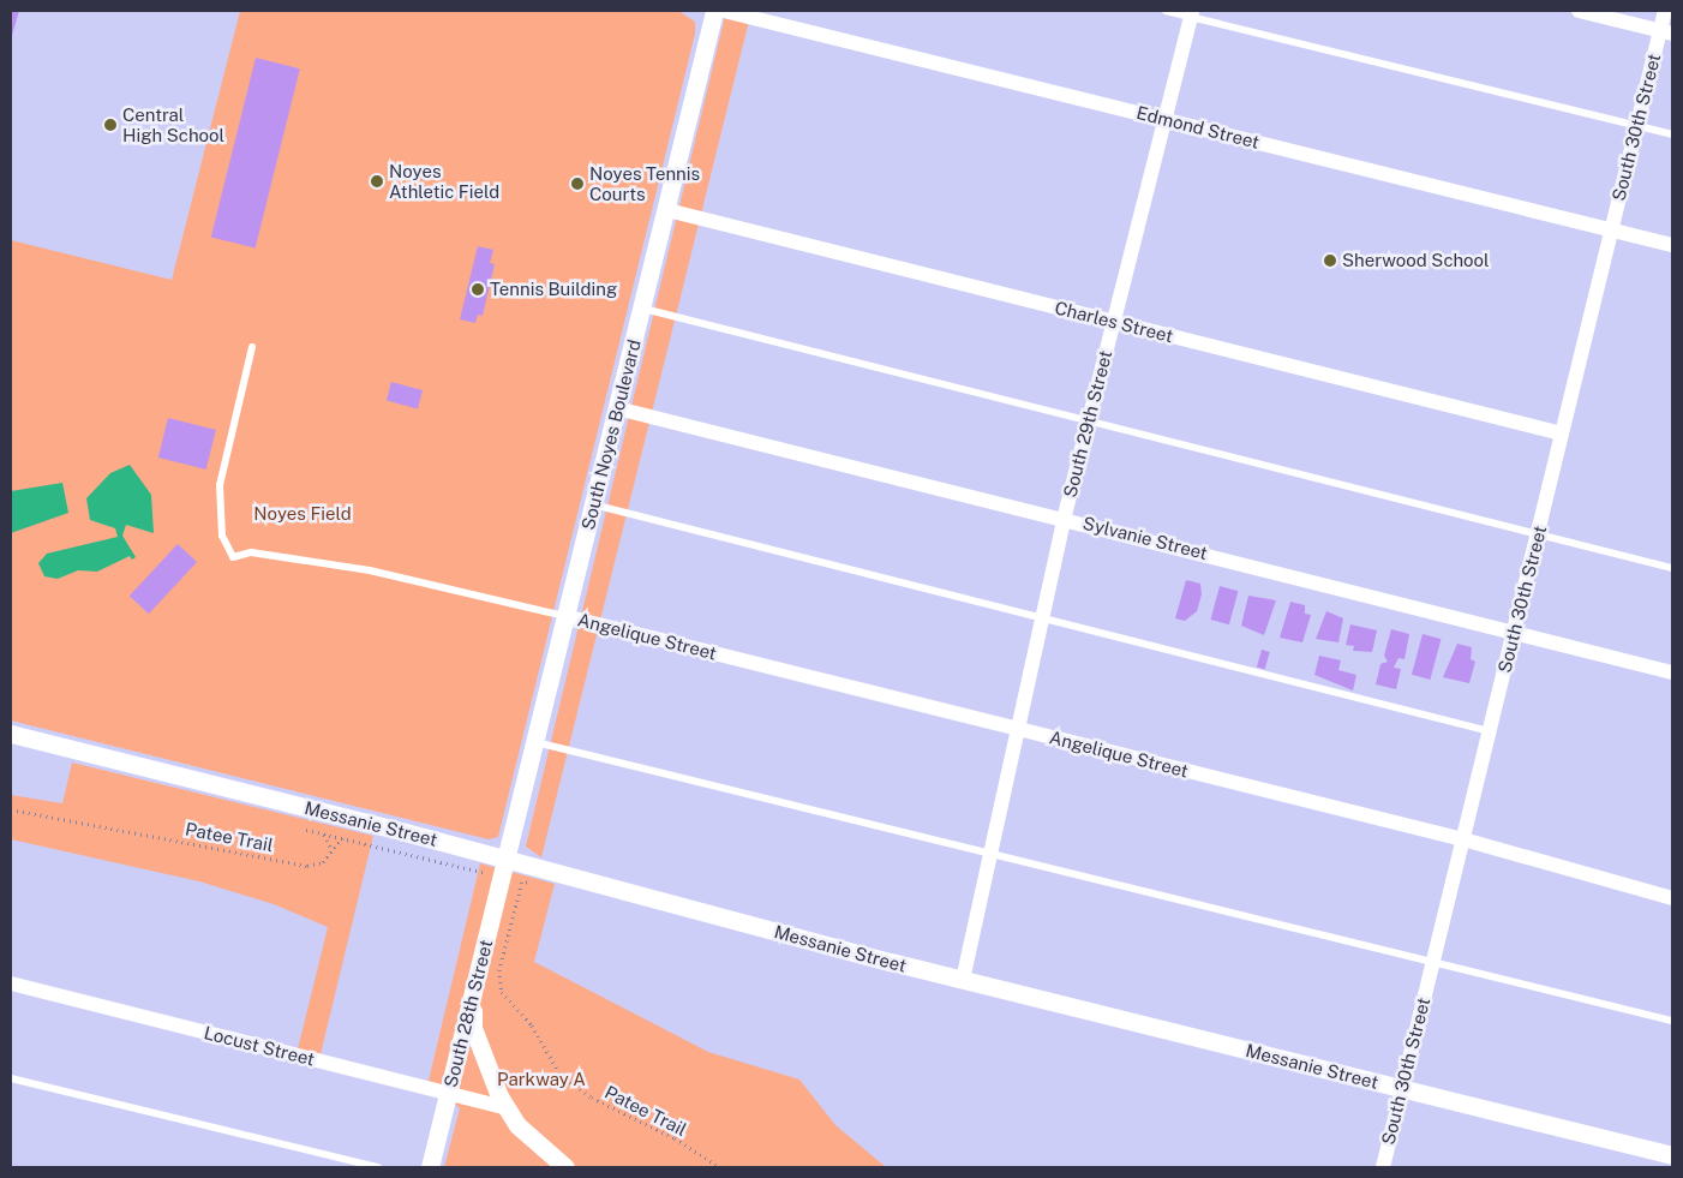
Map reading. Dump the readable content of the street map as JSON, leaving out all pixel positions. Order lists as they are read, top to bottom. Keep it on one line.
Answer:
{"streets":{"street":["Edmond Street","South 30th Street","Charles Street","South 29th Street","South Noyes Boulevard","Sylvanie Street","Angelique Street","Messanie Street","South 28th Street","Locust Street"],"path":["Patee Trail"]},"crossings":[["Edmond Street","South 30th Street"],["Edmond Street","South 29th Street"],["South 30th Street","Charles Street"],["South 30th Street","Sylvanie Street"],["South 30th Street","Angelique Street"],["South 30th Street","Messanie Street"],["Charles Street","South 29th Street"],["Charles Street","South Noyes Boulevard"],["South 29th Street","Sylvanie Street"],["South 29th Street","Angelique Street"],["South 29th Street","Messanie Street"],["South Noyes Boulevard","Sylvanie Street"],["South Noyes Boulevard","Angelique Street"],["South Noyes Boulevard","Messanie Street"],["South Noyes Boulevard","South 28th Street"],["Messanie Street","Patee Trail"],["Messanie Street","South 28th Street"],["South 28th Street","Locust Street"]],"parks":["Noyes Field","Parkway A"],"places":["Central High School","Noyes Athletic Field","Noyes Tennis Courts","Sherwood School","Tennis Building"]}
